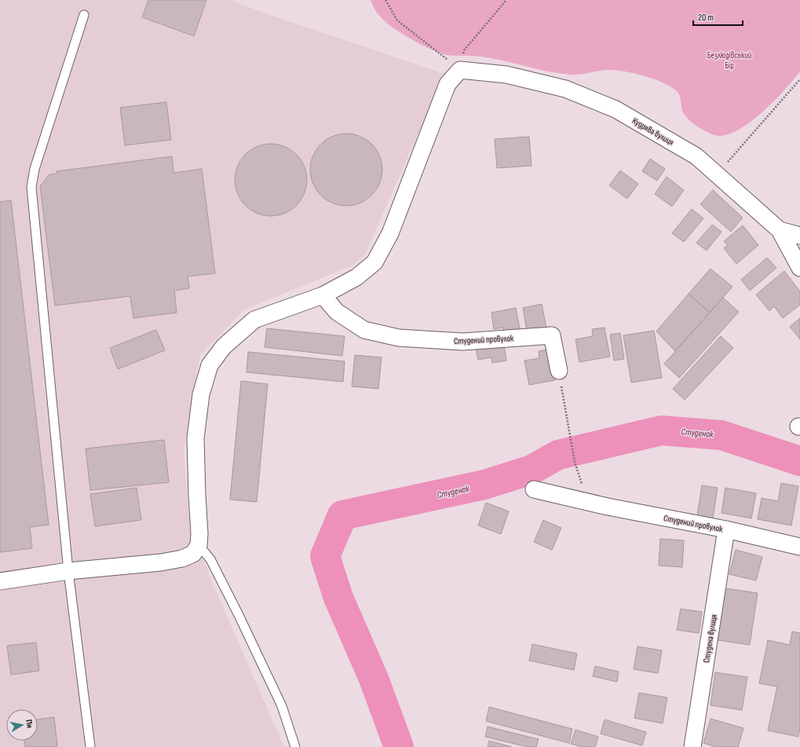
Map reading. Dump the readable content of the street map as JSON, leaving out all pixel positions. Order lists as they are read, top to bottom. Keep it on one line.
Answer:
{"streets":{"street":["Кудрява вулиця","Студений провулок","Студена вулиця"]},"crossings":[["Студений провулок","Студена вулиця"]],"water":["Студенок"],"parks":["Безлюдівський Бір"],"scale_bar":"20 m","north":"right"}
